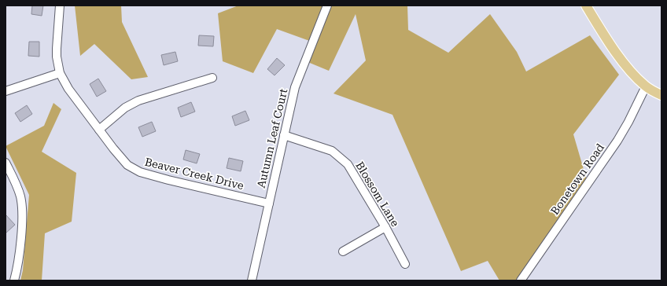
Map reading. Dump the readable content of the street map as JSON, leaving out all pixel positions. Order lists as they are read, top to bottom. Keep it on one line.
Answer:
{"streets":{"street":["Autumn Leaf Court","Beaver Creek Drive","Bonetown Road","Blossom Lane"]},"crossings":[["Autumn Leaf Court","Beaver Creek Drive"],["Autumn Leaf Court","Blossom Lane"]]}
